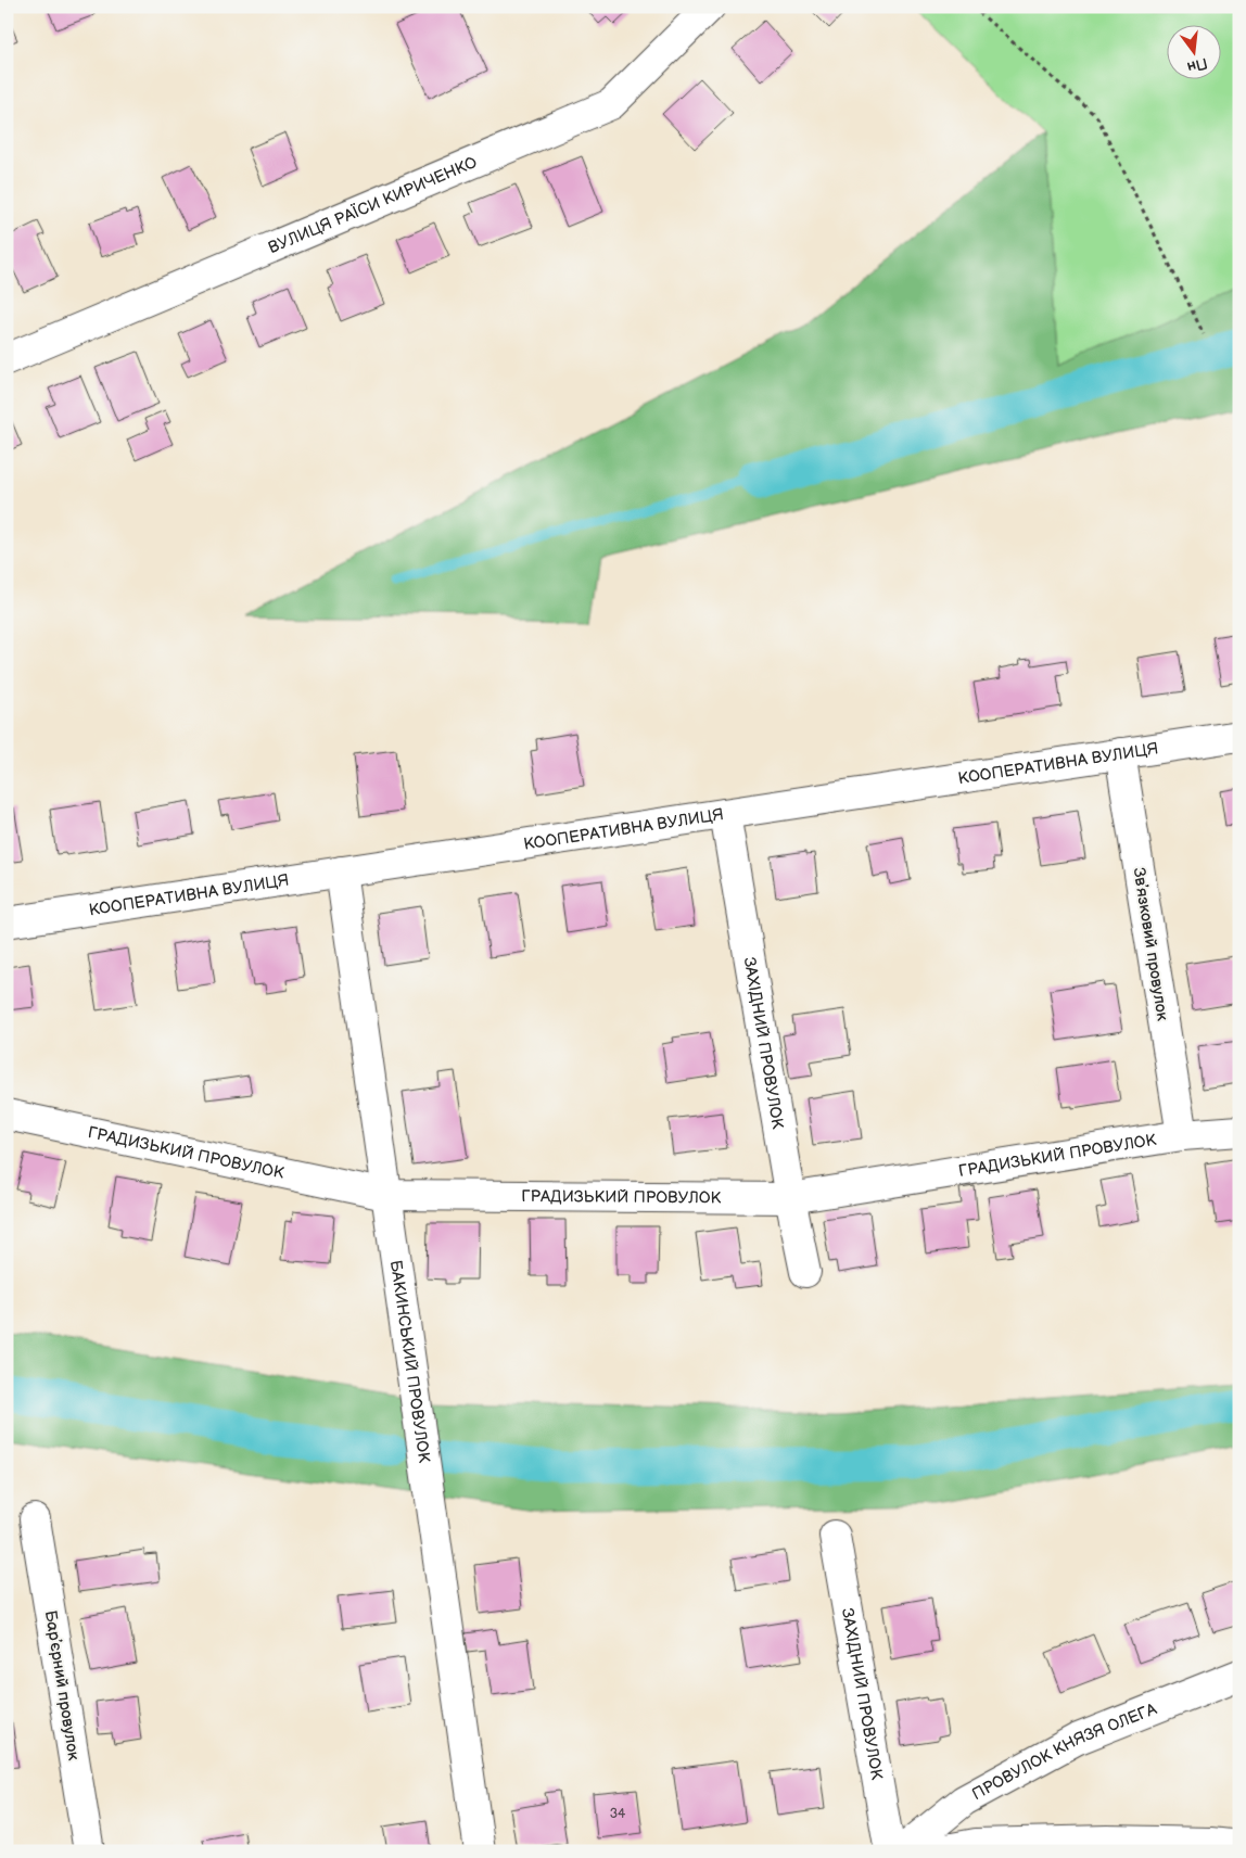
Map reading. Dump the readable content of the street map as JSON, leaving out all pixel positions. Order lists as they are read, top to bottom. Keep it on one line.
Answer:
{"streets":{"street":["ВУЛИЦЯ РАЇСИ КИРИЧЕНКО","КООПЕРАТИВНА ВУЛИЦЯ","Звʼязковий провулок","ЗАХІДНИЙ ПРОВУЛОК","ГРАДИЗЬКИЙ ПРОВУЛОК","БАКИНСЬКИЙ ПРОВУЛОК","Барʼєрний провулок","ПРОВУЛОК КНЯЗЯ ОЛЕГА"]},"crossings":[["КООПЕРАТИВНА ВУЛИЦЯ","Звʼязковий провулок"],["КООПЕРАТИВНА ВУЛИЦЯ","ЗАХІДНИЙ ПРОВУЛОК"],["КООПЕРАТИВНА ВУЛИЦЯ","БАКИНСЬКИЙ ПРОВУЛОК"],["Звʼязковий провулок","ГРАДИЗЬКИЙ ПРОВУЛОК"],["ЗАХІДНИЙ ПРОВУЛОК","ГРАДИЗЬКИЙ ПРОВУЛОК"],["ГРАДИЗЬКИЙ ПРОВУЛОК","БАКИНСЬКИЙ ПРОВУЛОК"]],"house_numbers":["34"],"north":"bottom"}
